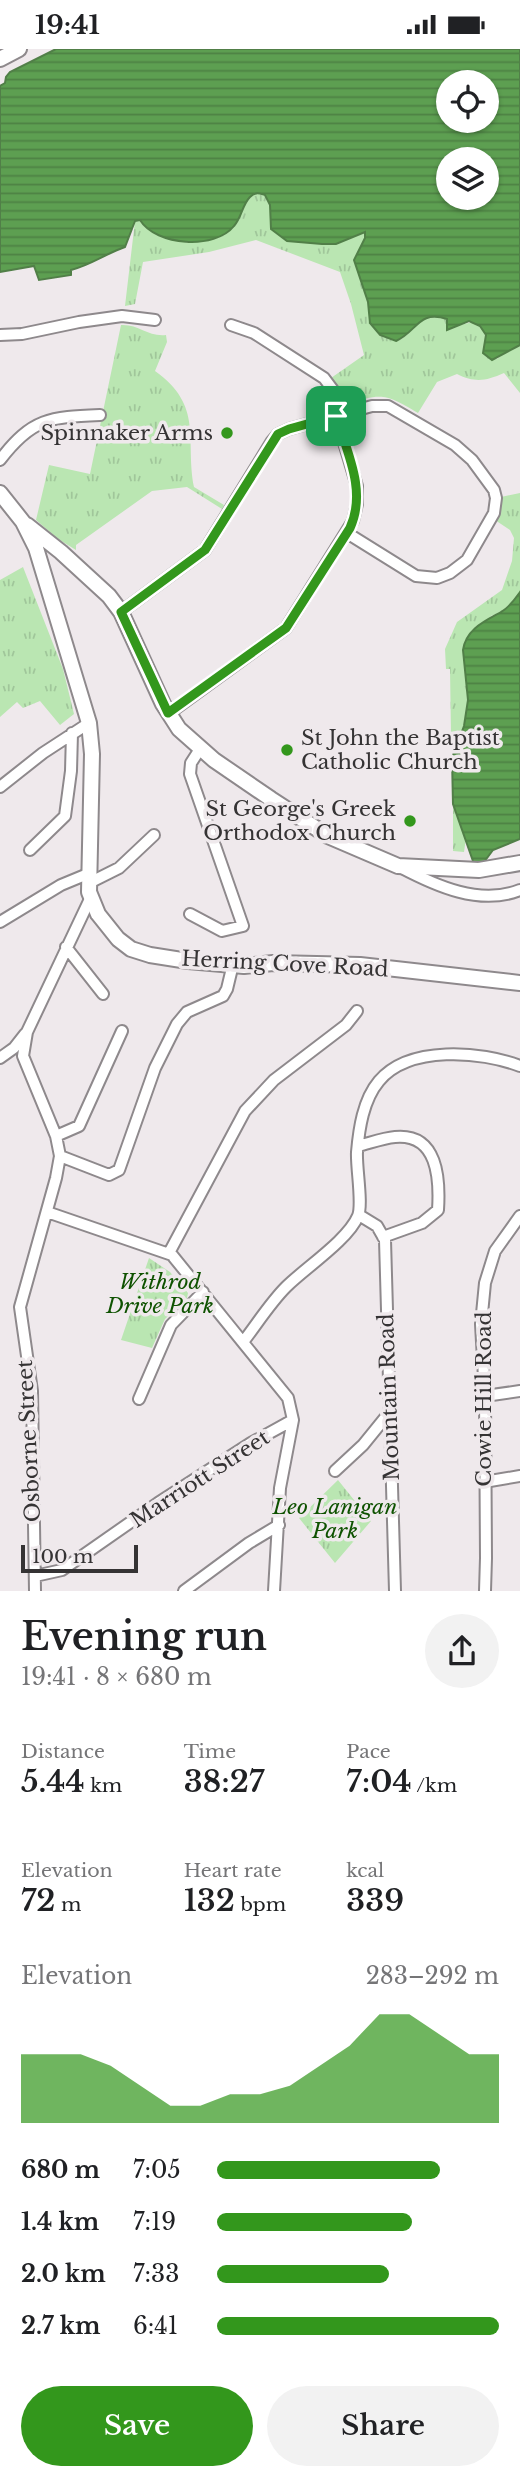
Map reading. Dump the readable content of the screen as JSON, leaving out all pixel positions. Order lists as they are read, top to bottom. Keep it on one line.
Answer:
{"streets":{"main road":["Herring Cove Road"],"street":["Mountain Road","Cowie Hill Road","Osborne Street","Marriott Street"]},"crossings":[["Herring Cove Road","Osborne Street"],["Osborne Street","Marriott Street"]],"parks":["Withrod Drive Park","Leo Lanigan Park"],"places":["Spinnaker Arms","St John the Baptist Catholic Church","St George's Greek Orthodox Church"],"scale_bar":"100 m","page":{"status":"19:41","scale":"100 m","heading":["Evening run","19:41 · 8 × 680 m"],"stats":[["Distance","5.44 km"],["Time","38:27"],["Pace","7:04 /km"],["Elevation","72 m"],["Heart rate","132 bpm"],["kcal","339"]],"chart":["Elevation","283–292 m"],"list":[{"name":"680 m","note":"7:05"},{"name":"1.4 km","note":"7:19"},{"name":"2.0 km","note":"7:33"},{"name":"2.7 km","note":"6:41"}],"buttons":["Save","Share"]}}
